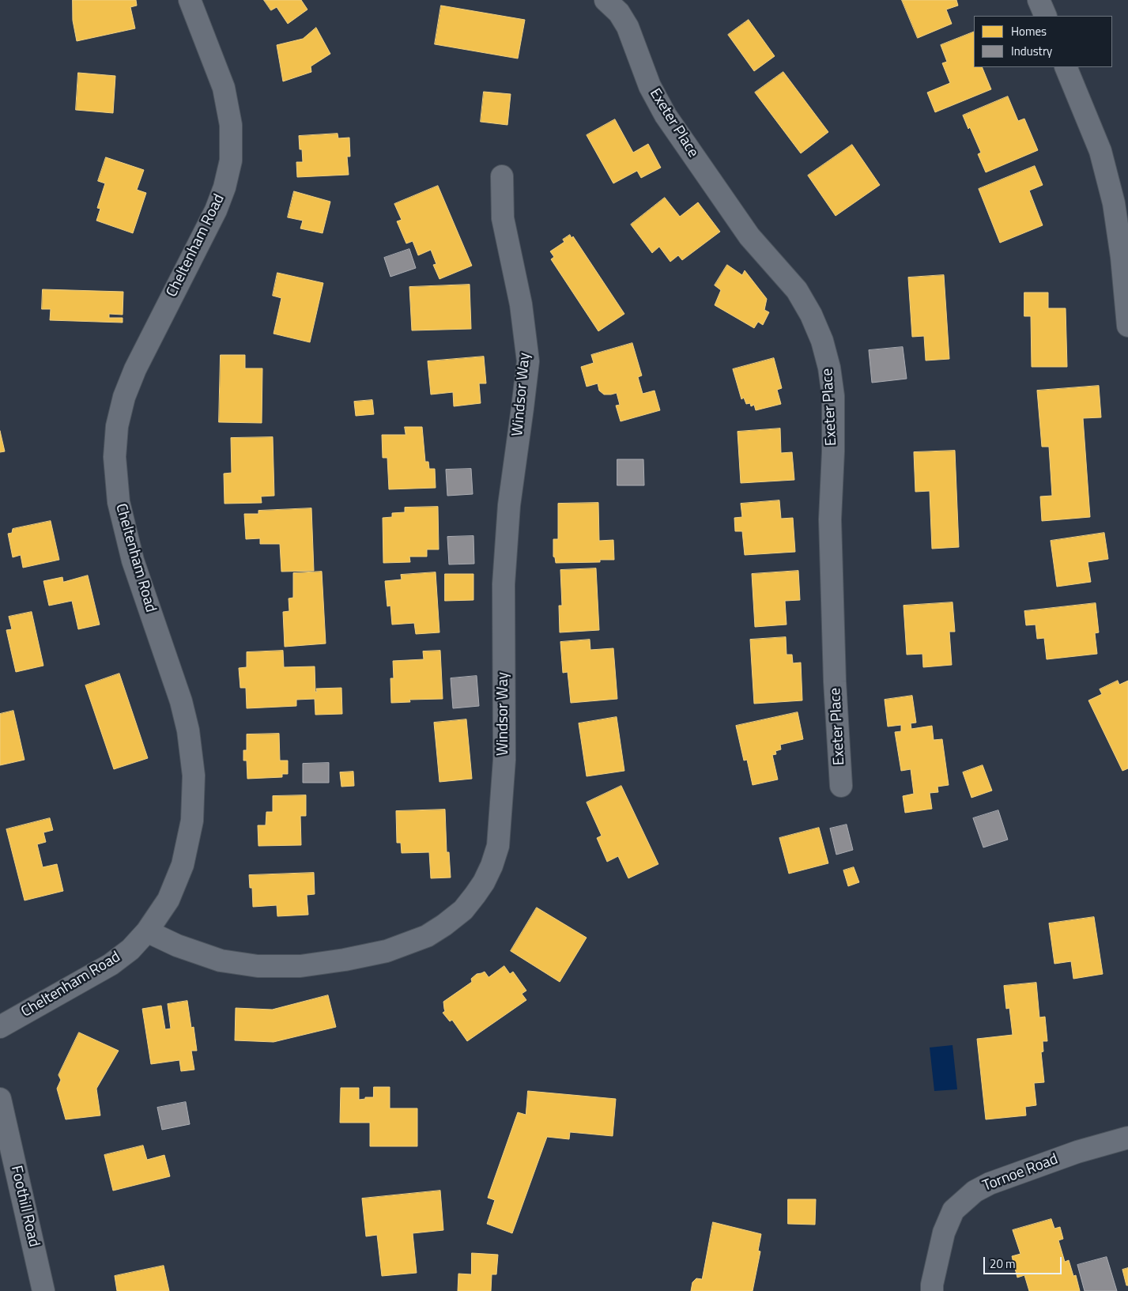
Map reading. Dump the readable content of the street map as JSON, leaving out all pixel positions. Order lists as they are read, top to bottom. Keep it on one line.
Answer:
{"streets":{"street":["Exeter Place","Cheltenham Road","Windsor Way","Tornoe Road","Foothill Road"]},"crossings":[["Cheltenham Road","Windsor Way"]],"legend":["Homes","Industry"],"scale_bar":"20 m"}
